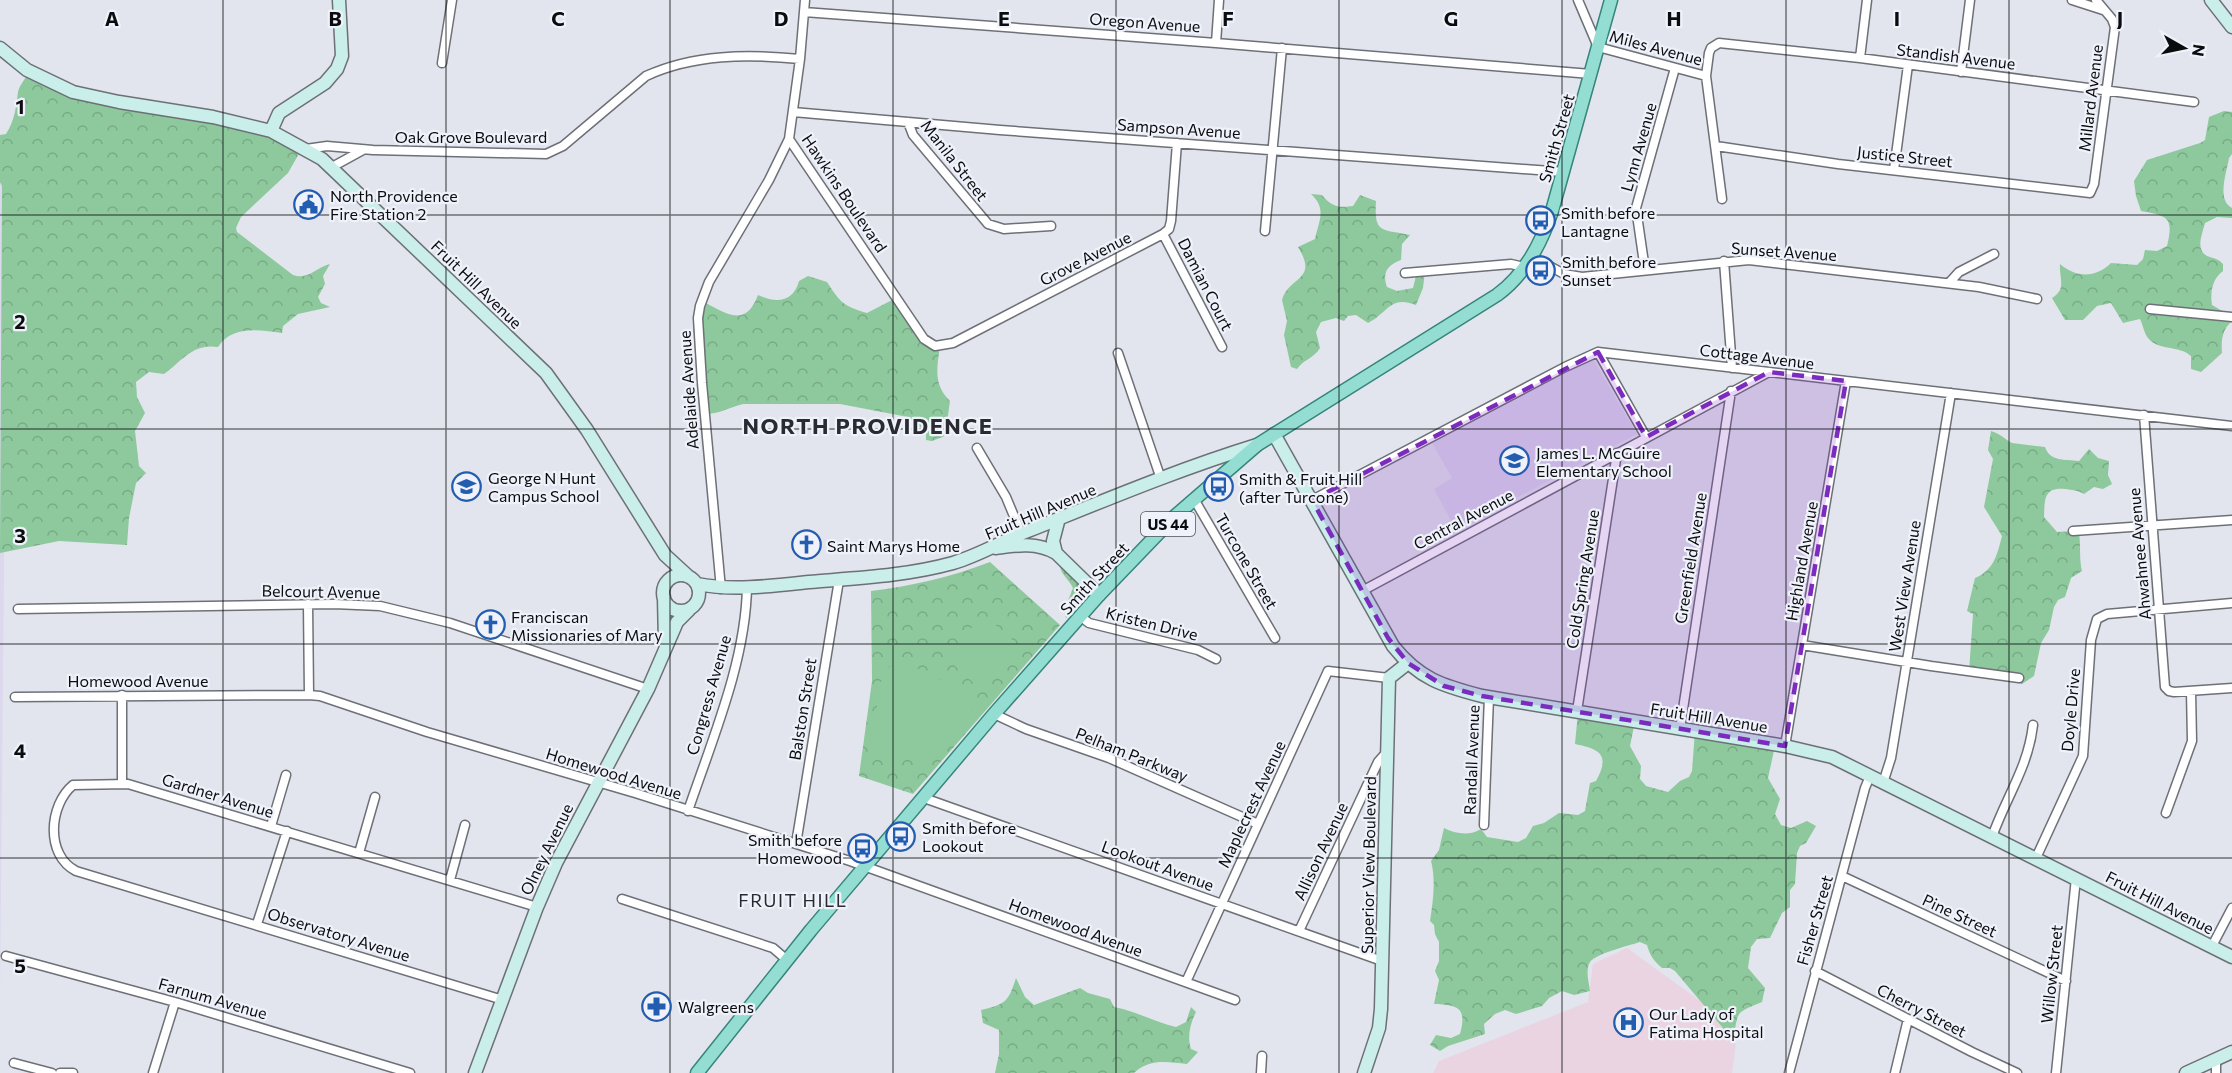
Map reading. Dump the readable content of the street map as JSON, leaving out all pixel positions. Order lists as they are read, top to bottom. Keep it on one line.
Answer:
{"streets":{"main road":["Smith Street","US 44"],"street":["Oregon Avenue","Miles Avenue","Standish Avenue","Millard Avenue","Sampson Avenue","Oak Grove Boulevard","Lynn Avenue","Justice Street","Manila Street","Hawkins Boulevard","Sunset Avenue","Grove Avenue","Fruit Hill Avenue","Damian Court","Cottage Avenue","Adelaide Avenue","Central Avenue","Ahwahnee Avenue","Greenfield Avenue","Turcone Street","Highland Avenue","Cold Spring Avenue","West View Avenue","Belcourt Avenue","Kristen Drive","Homewood Avenue","Congress Avenue","Balston Street","Doyle Drive","Pelham Parkway","Randall Avenue","Gardner Avenue","Maplecrest Avenue","Olney Avenue","Allison Avenue","Lookout Avenue","Superior View Boulevard","Pine Street","Fisher Street","Observatory Avenue","Willow Street","Farnum Avenue","Cherry Street"]},"crossings":[["Oregon Avenue","Smith Street"],["Oregon Avenue","Hawkins Boulevard"],["Miles Avenue","Standish Avenue"],["Miles Avenue","Smith Street"],["Miles Avenue","Lynn Avenue"],["Standish Avenue","Millard Avenue"],["Millard Avenue","Justice Street"],["Sampson Avenue","Smith Street"],["Sampson Avenue","Manila Street"],["Sampson Avenue","Hawkins Boulevard"],["Oak Grove Boulevard","Hawkins Boulevard"],["Oak Grove Boulevard","Fruit Hill Avenue"],["Smith Street","Sunset Avenue"],["Smith Street","Fruit Hill Avenue"],["Smith Street","Turcone Street"],["Smith Street","Kristen Drive"],["Smith Street","Homewood Avenue"],["Smith Street","Pelham Parkway"],["Smith Street","Lookout Avenue"],["Lynn Avenue","Sunset Avenue"],["Hawkins Boulevard","Grove Avenue"],["Hawkins Boulevard","Adelaide Avenue"],["Grove Avenue","Damian Court"],["Fruit Hill Avenue","Adelaide Avenue"],["Fruit Hill Avenue","Central Avenue"],["Fruit Hill Avenue","Greenfield Avenue"],["Fruit Hill Avenue","Highland Avenue"],["Fruit Hill Avenue","Cold Spring Avenue"],["Fruit Hill Avenue","West View Avenue"],["Fruit Hill Avenue","Congress Avenue"],["Fruit Hill Avenue","Balston Street"],["Fruit Hill Avenue","Doyle Drive"],["Fruit Hill Avenue","Randall Avenue"],["Fruit Hill Avenue","Olney Avenue"],["Fruit Hill Avenue","Fisher Street"],["Fruit Hill Avenue","Willow Street"],["Cottage Avenue","Central Avenue"],["Cottage Avenue","Ahwahnee Avenue"],["Cottage Avenue","Highland Avenue"],["Cottage Avenue","West View Avenue"],["Central Avenue","Greenfield Avenue"],["Central Avenue","Cold Spring Avenue"],["Ahwahnee Avenue","Doyle Drive"],["Belcourt Avenue","Olney Avenue"],["Homewood Avenue","Congress Avenue"],["Homewood Avenue","Balston Street"],["Homewood Avenue","Maplecrest Avenue"],["Homewood Avenue","Olney Avenue"],["Pelham Parkway","Maplecrest Avenue"],["Gardner Avenue","Olney Avenue"],["Gardner Avenue","Observatory Avenue"],["Maplecrest Avenue","Lookout Avenue"],["Maplecrest Avenue","Superior View Boulevard"],["Olney Avenue","Observatory Avenue"],["Allison Avenue","Lookout Avenue"],["Allison Avenue","Superior View Boulevard"],["Lookout Avenue","Superior View Boulevard"],["Pine Street","Fisher Street"],["Pine Street","Willow Street"],["Fisher Street","Cherry Street"]],"districts":["NORTH PROVIDENCE","FRUIT HILL"],"places":{"public building":["North Providence Fire Station 2"],"bus stop":["Smith before Lantagne","Smith before Sunset","Smith & Fruit Hill (after Turcone)","Smith before Lookout","Smith before Homewood"],"school or university":["James L. McGuire Elementary School","George N Hunt Campus School"],"church":["Saint Marys Home","Franciscan Missionaries of Mary"],"pharmacy":["Walgreens"],"hospital":["Our Lady of Fatima Hospital"]},"north":"right","grid":{"columns":["A","B","C","D","E","F","G","H","I","J"],"rows":["1","2","3","4","5"]}}
